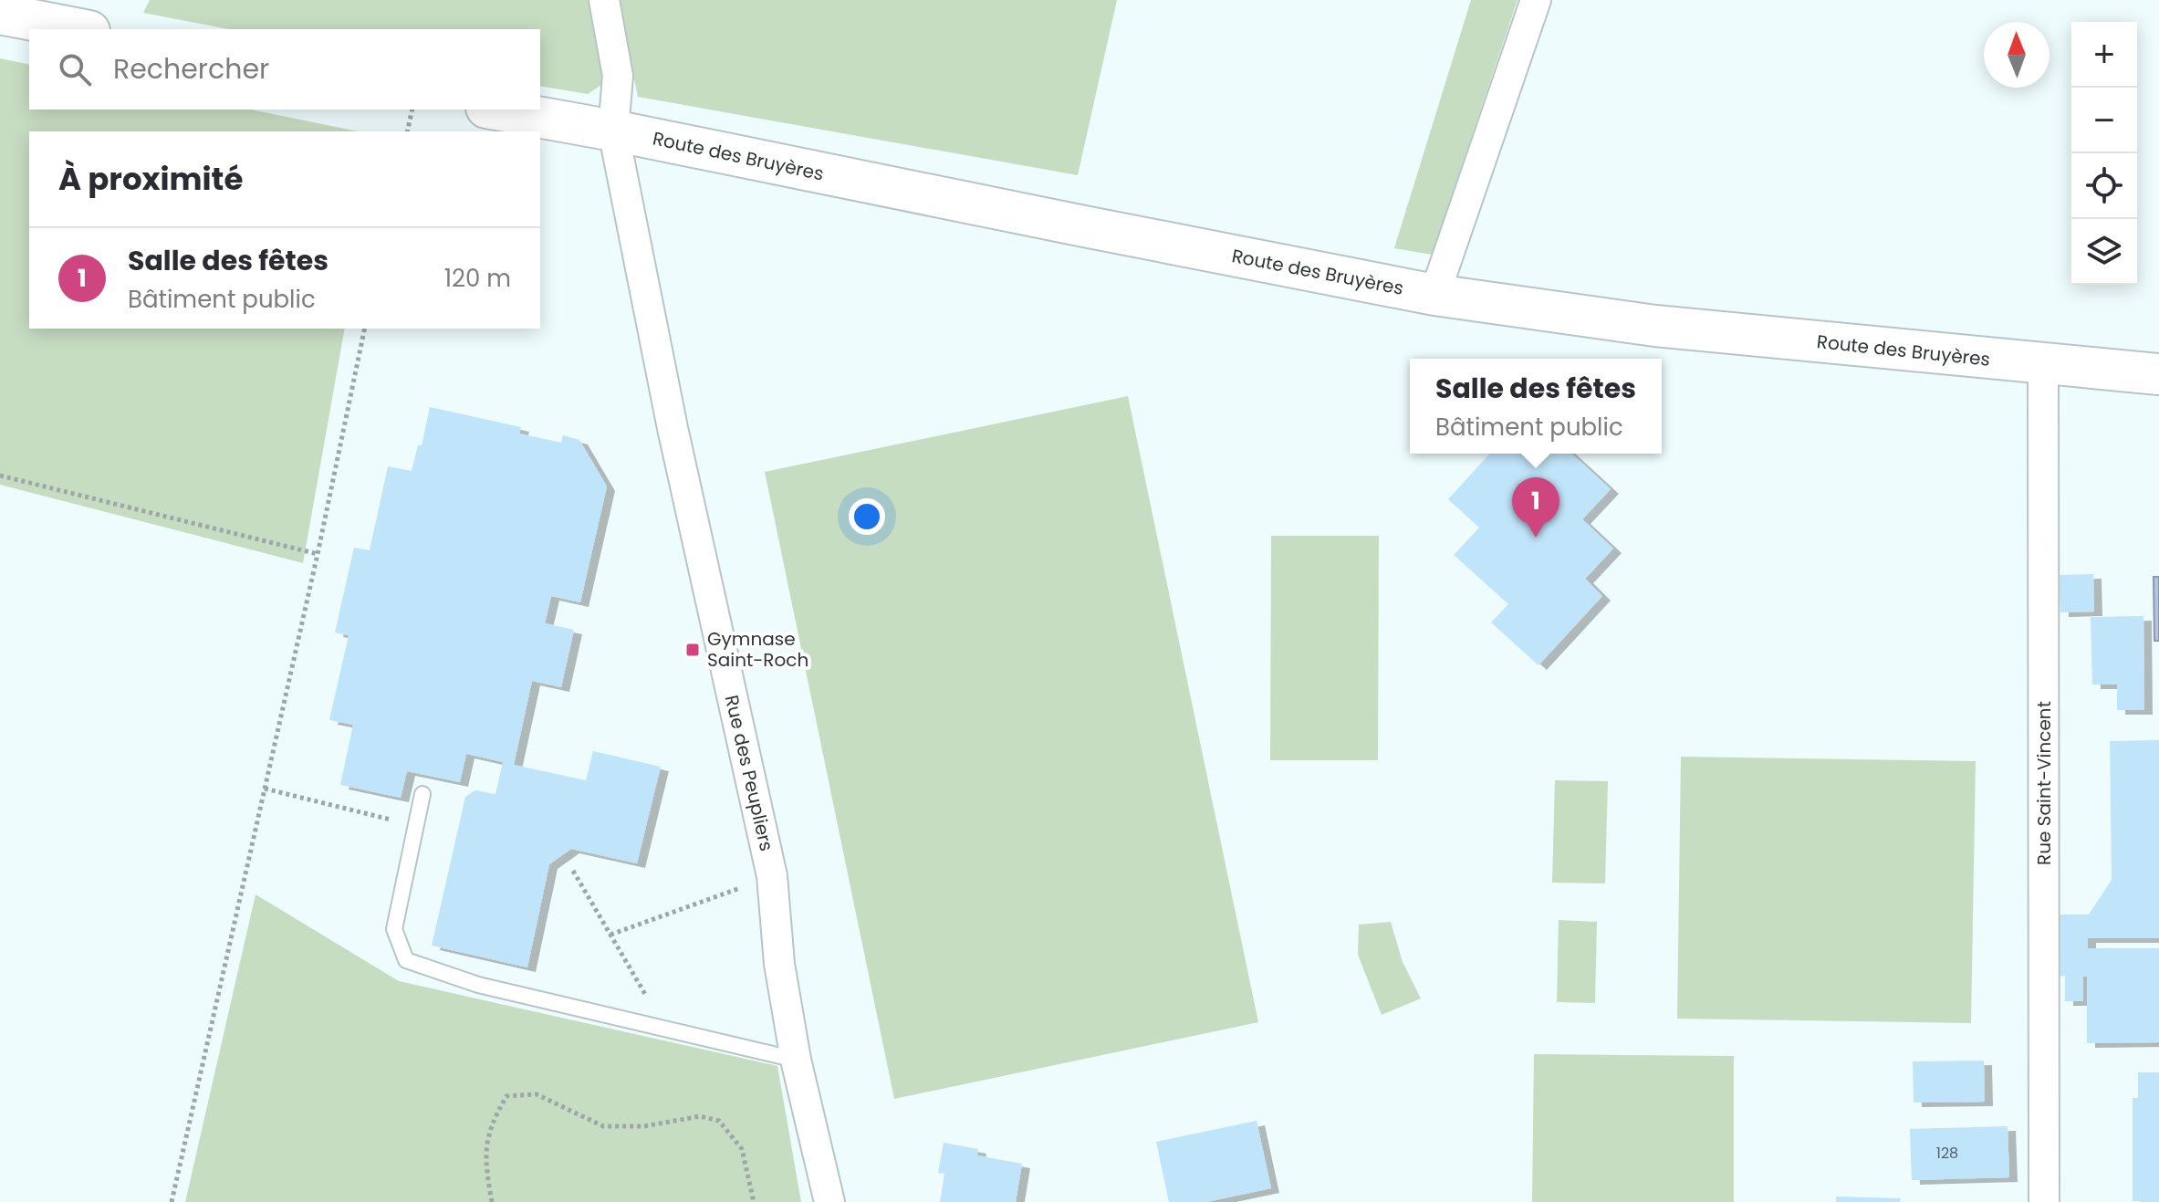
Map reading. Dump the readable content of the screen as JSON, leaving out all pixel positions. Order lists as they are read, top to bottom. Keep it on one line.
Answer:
{"streets":{"main road":["Route des Bruyères"],"street":["Rue des Peupliers","Rue Saint-Vincent"]},"crossings":[["Route des Bruyères","Rue des Peupliers"],["Route des Bruyères","Rue Saint-Vincent"]],"places":{"transit":["Gymnase Saint-Roch"]},"house_numbers":["128"],"north":"top","page":{"map_buttons":["+","−"],"search":"Rechercher","heading":"À proximité","list":[{"mark":"1","name":"Salle des fêtes","note":"Bâtiment public","value":"120 m"}],"popup":["Salle des fêtes","Bâtiment public"],"pins":"1"}}
